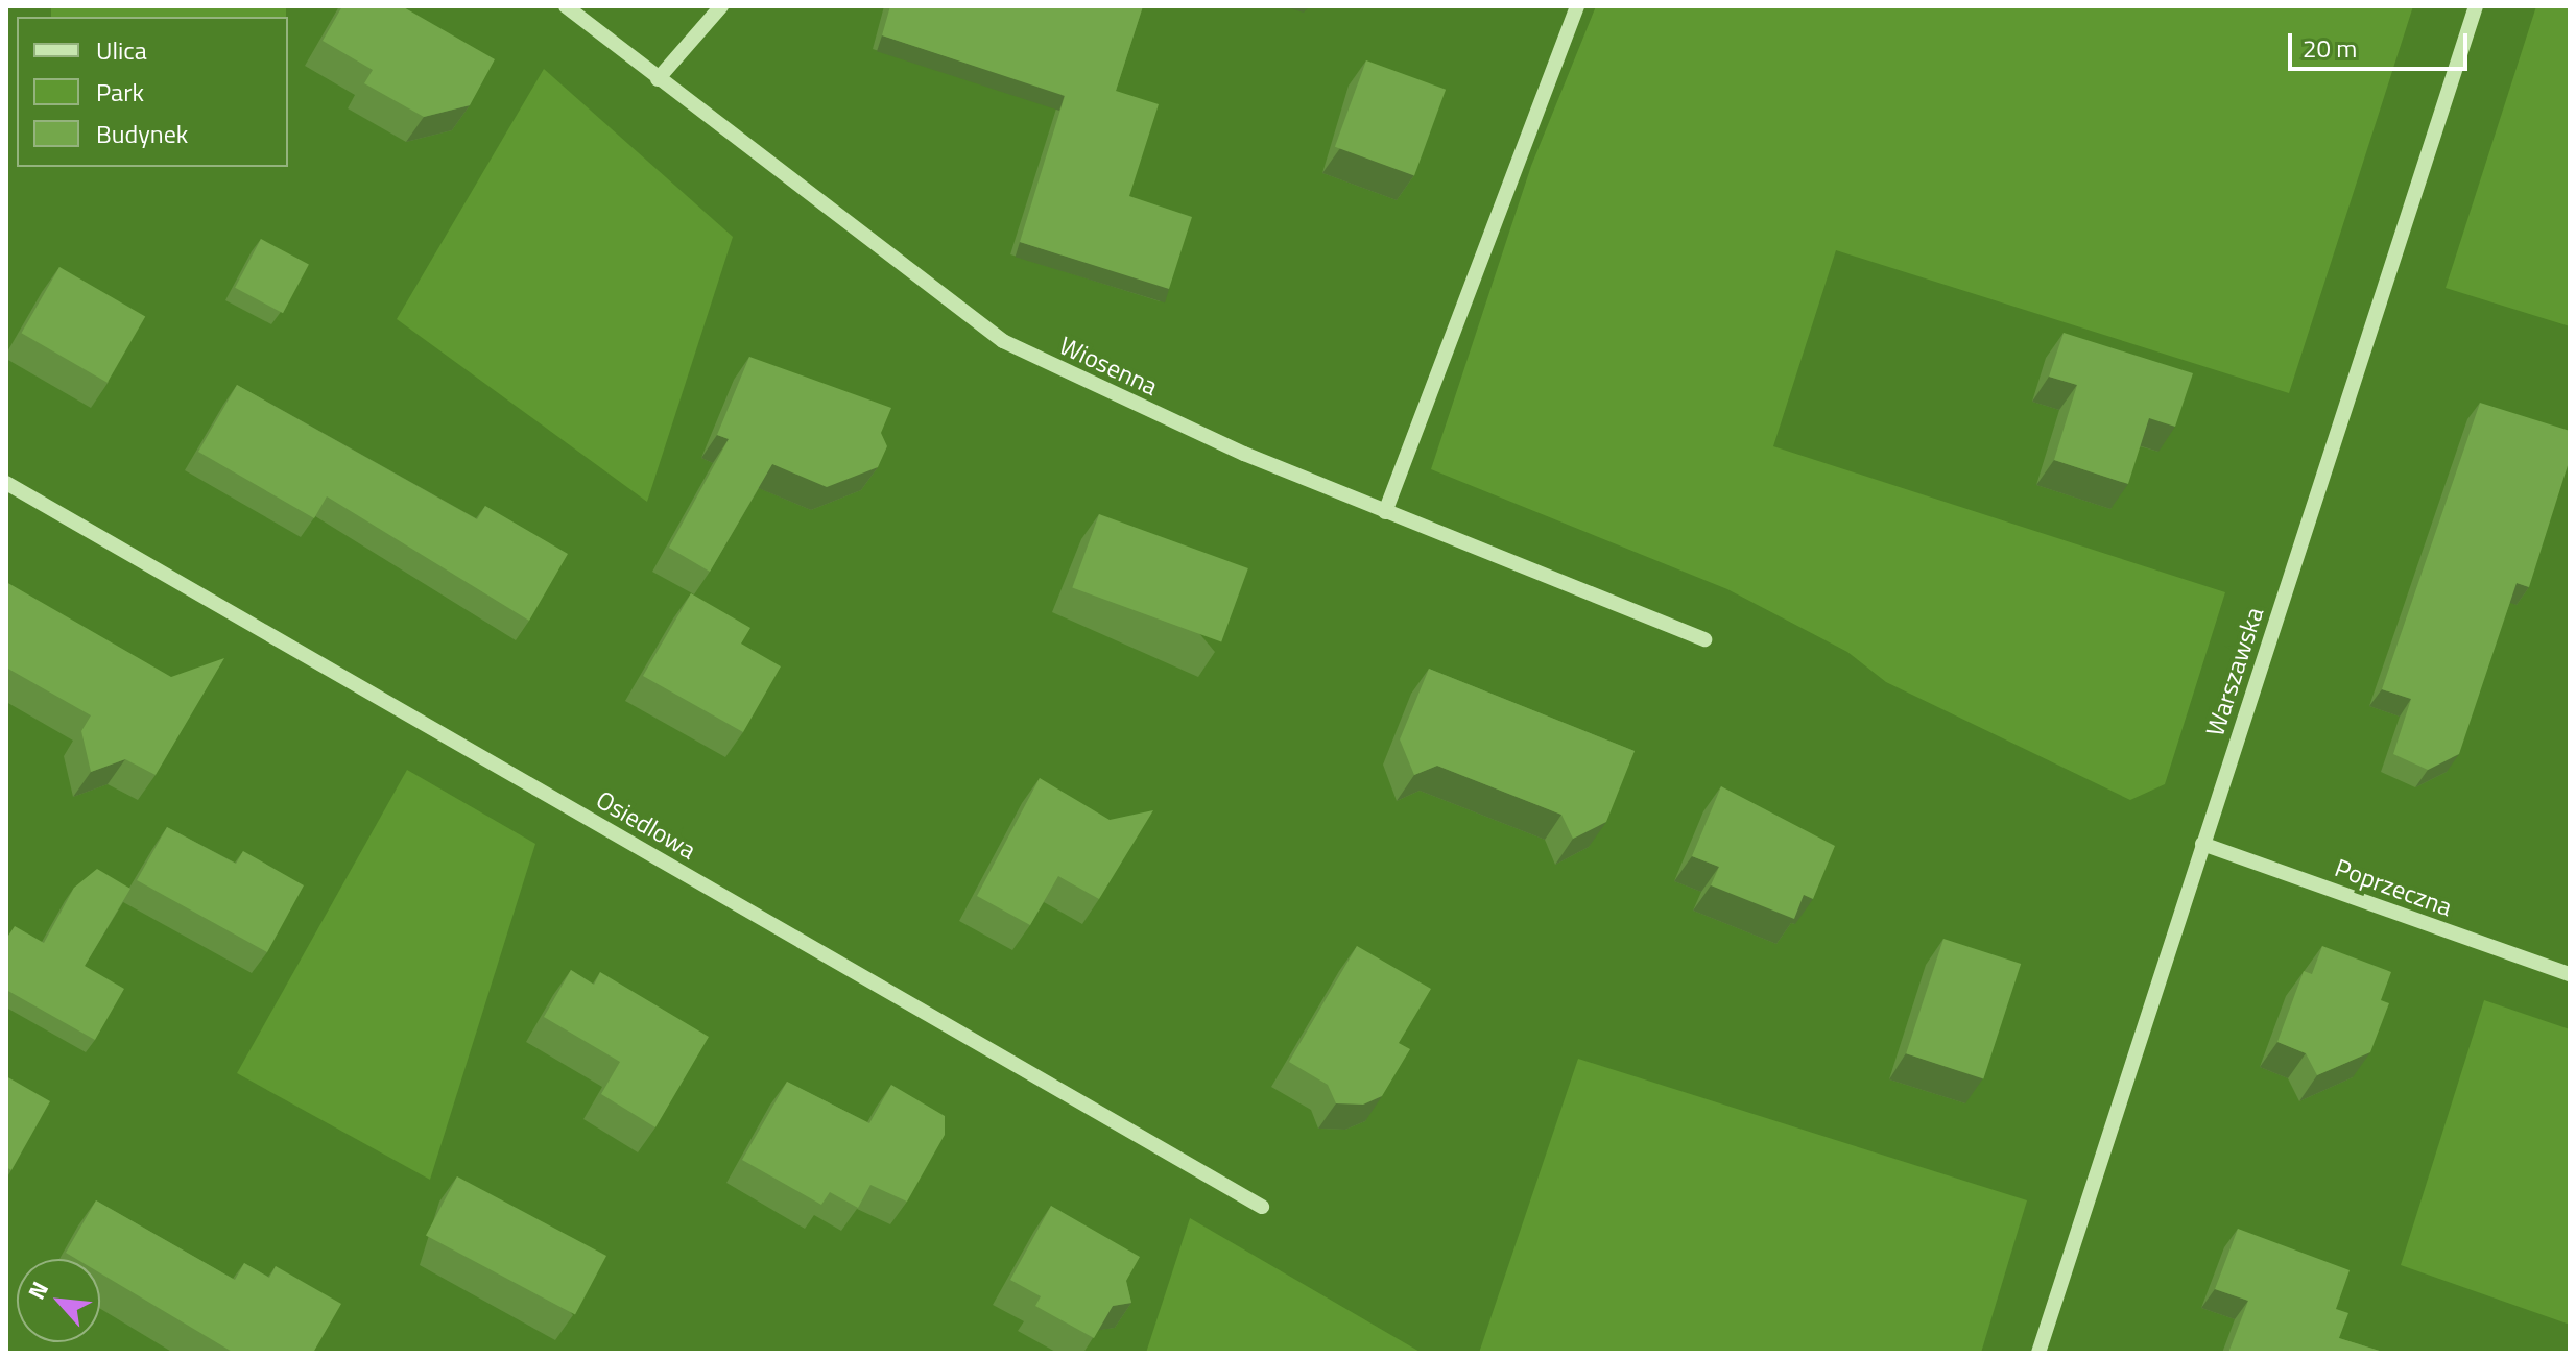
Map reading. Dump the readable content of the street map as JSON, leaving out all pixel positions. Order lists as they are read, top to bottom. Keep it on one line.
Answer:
{"streets":{"street":["Wiosenna","Warszawska","Osiedlowa","Poprzeczna"]},"crossings":[["Warszawska","Poprzeczna"]],"legend":["Ulica","Park","Budynek"],"scale_bar":"20 m","north":"top left"}
